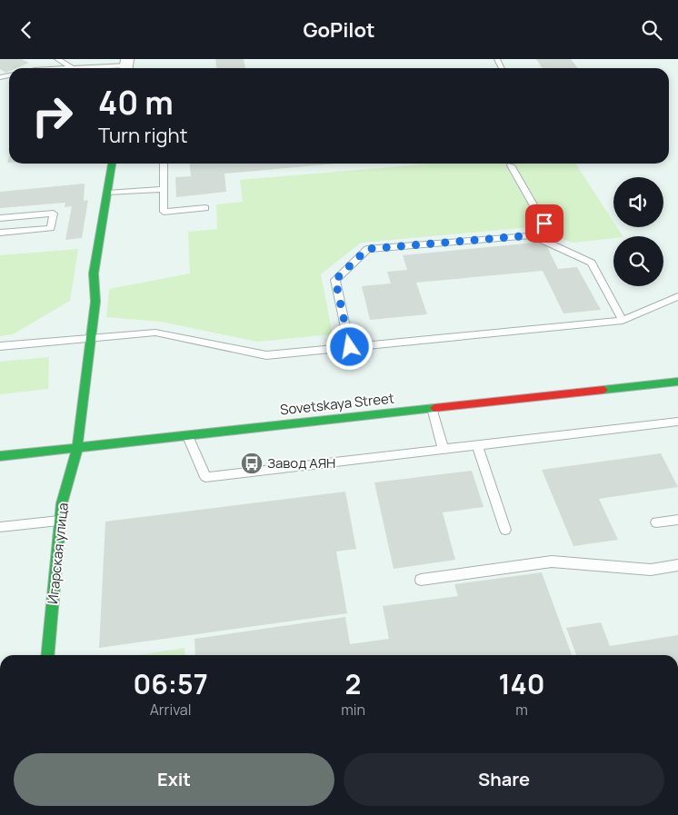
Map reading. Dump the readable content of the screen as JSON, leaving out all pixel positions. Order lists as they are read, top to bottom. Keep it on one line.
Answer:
{"streets":{"street":["Sovetskaya Street","Игарская улица"]},"crossings":[["Sovetskaya Street","Игарская улица"]],"places":{"bus stop":["Завод АЯН"]},"page":{"header":"GoPilot","turn":["40 m","Turn right"],"eta":["06:57","Arrival","2","min","140","m"],"buttons":["Exit","Share"]}}
